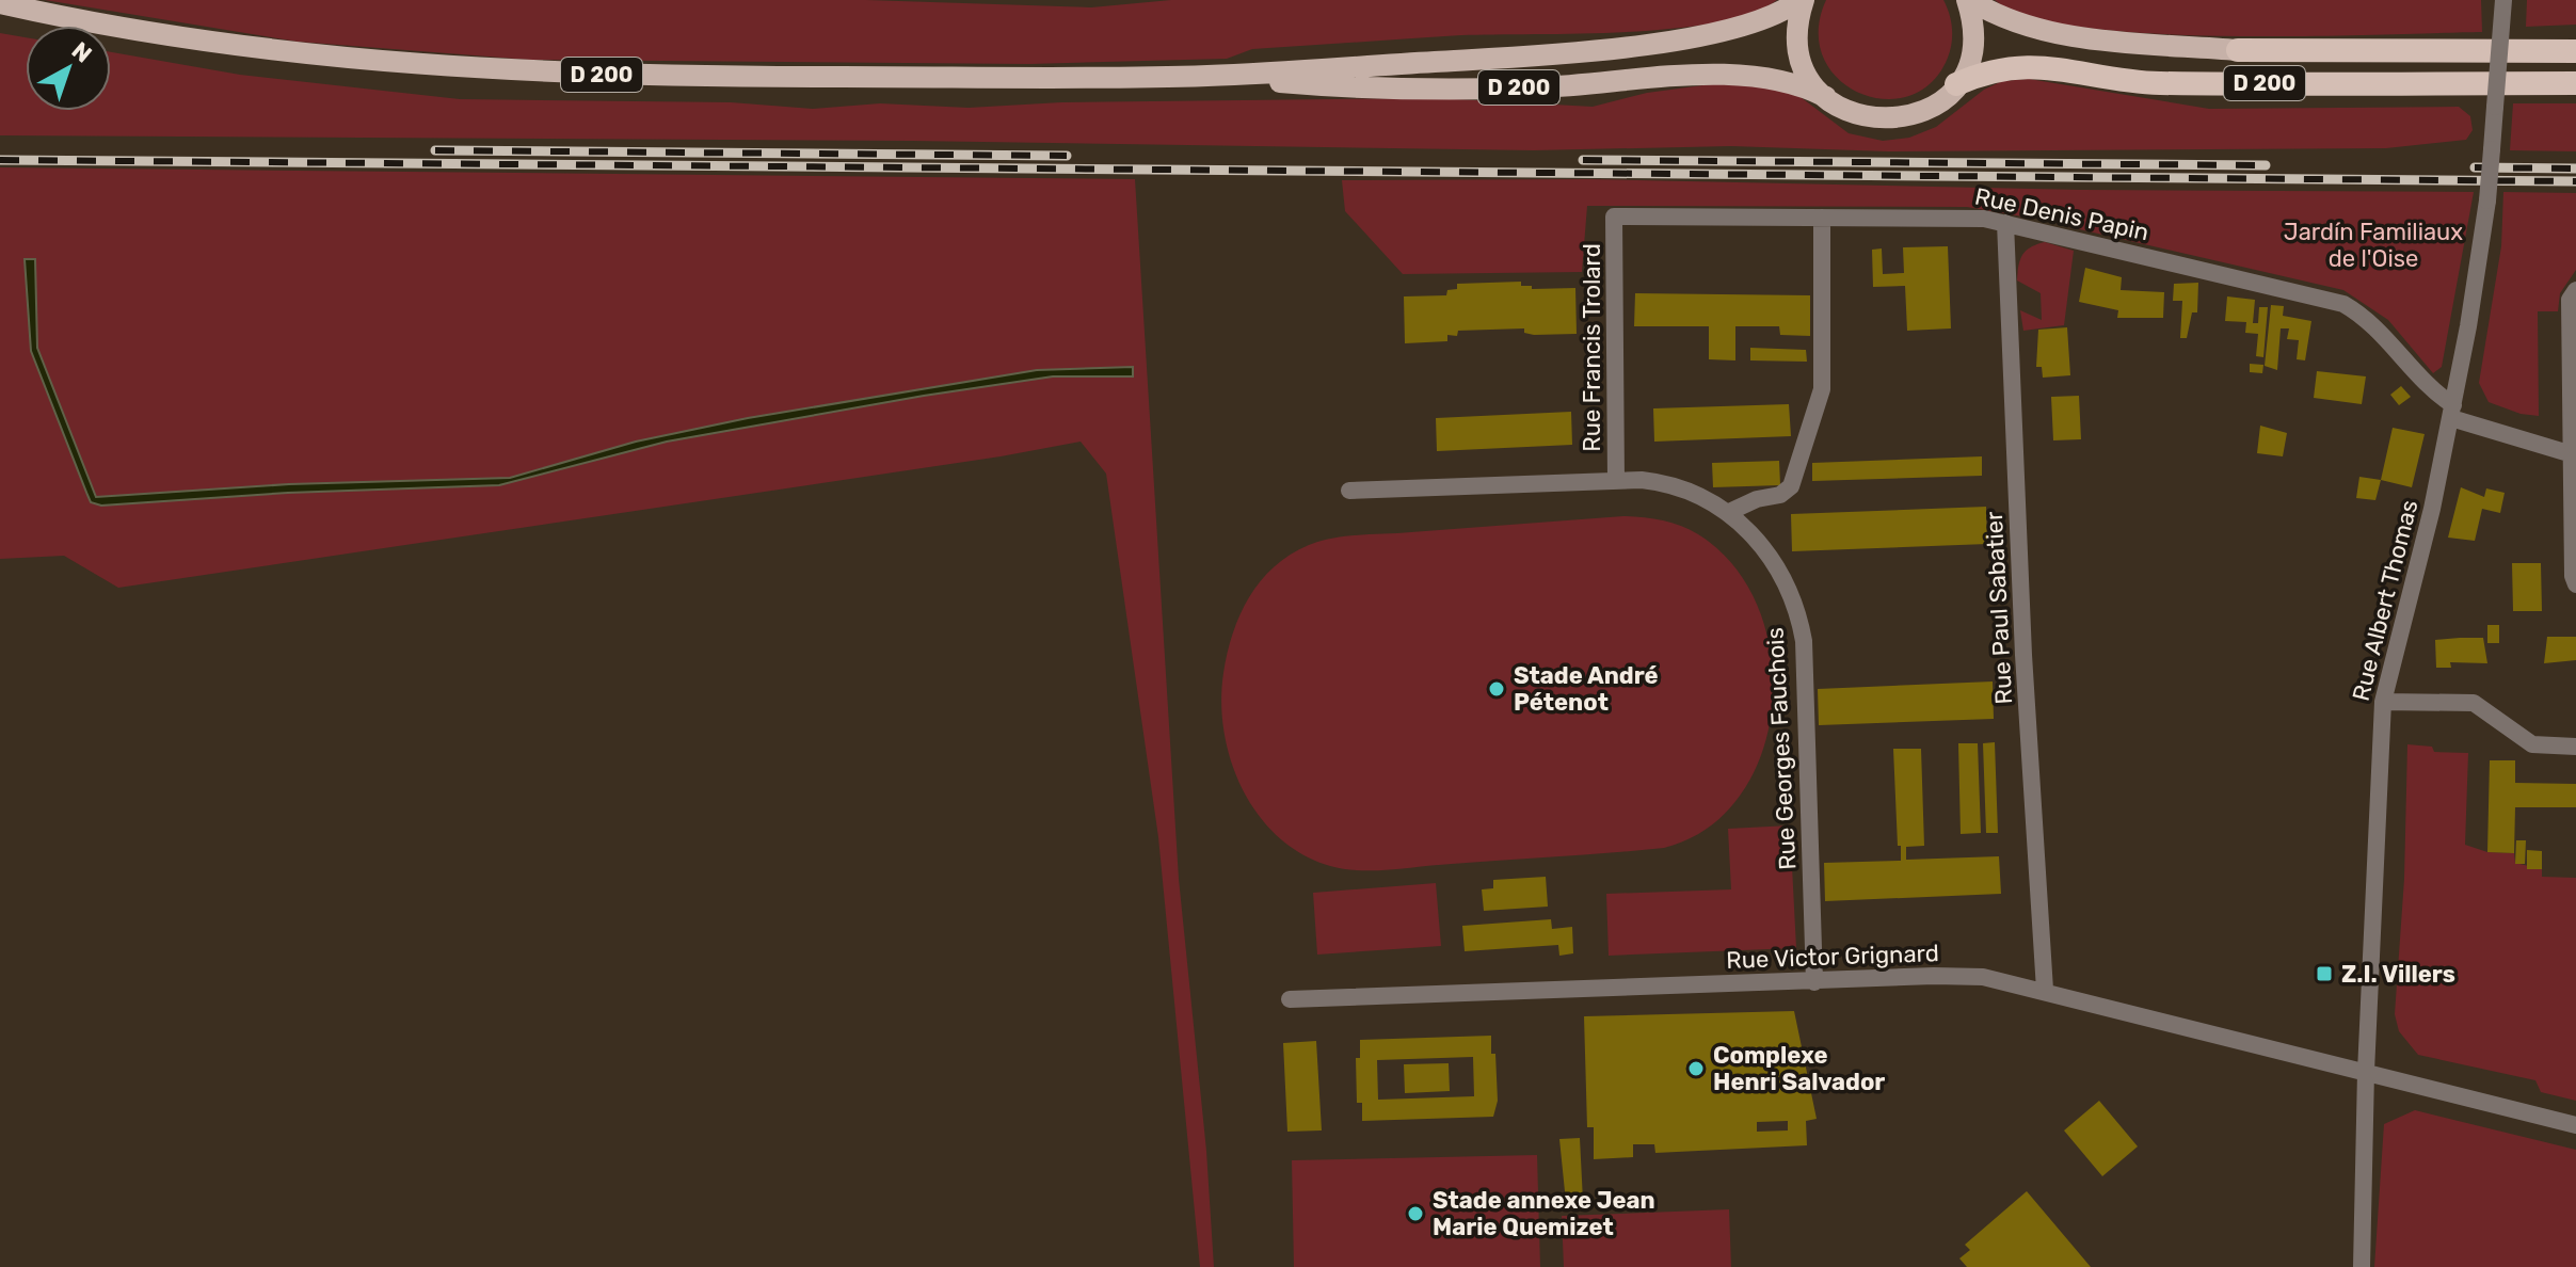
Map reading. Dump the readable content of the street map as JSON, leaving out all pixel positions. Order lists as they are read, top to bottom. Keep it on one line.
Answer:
{"streets":{"highway":["D 200"],"street":["Rue Denis Papin","Rue Francis Trolard","Rue Albert Thomas","Rue Paul Sabatier","Rue Georges Fauchois","Rue Victor Grignard"]},"crossings":[["Rue Denis Papin","Rue Francis Trolard"],["Rue Denis Papin","Rue Albert Thomas"],["Rue Denis Papin","Rue Paul Sabatier"],["Rue Francis Trolard","Rue Georges Fauchois"],["Rue Albert Thomas","Rue Victor Grignard"],["Rue Paul Sabatier","Rue Victor Grignard"],["Rue Georges Fauchois","Rue Victor Grignard"]],"parks":["Jardín Familiaux de l'Oise"],"places":{"other":["Stade André Pétenot","Complexe Henri Salvador","Stade annexe Jean Marie Quemizet"],"transit":["Z.I. Villers"]},"north":"top right"}
